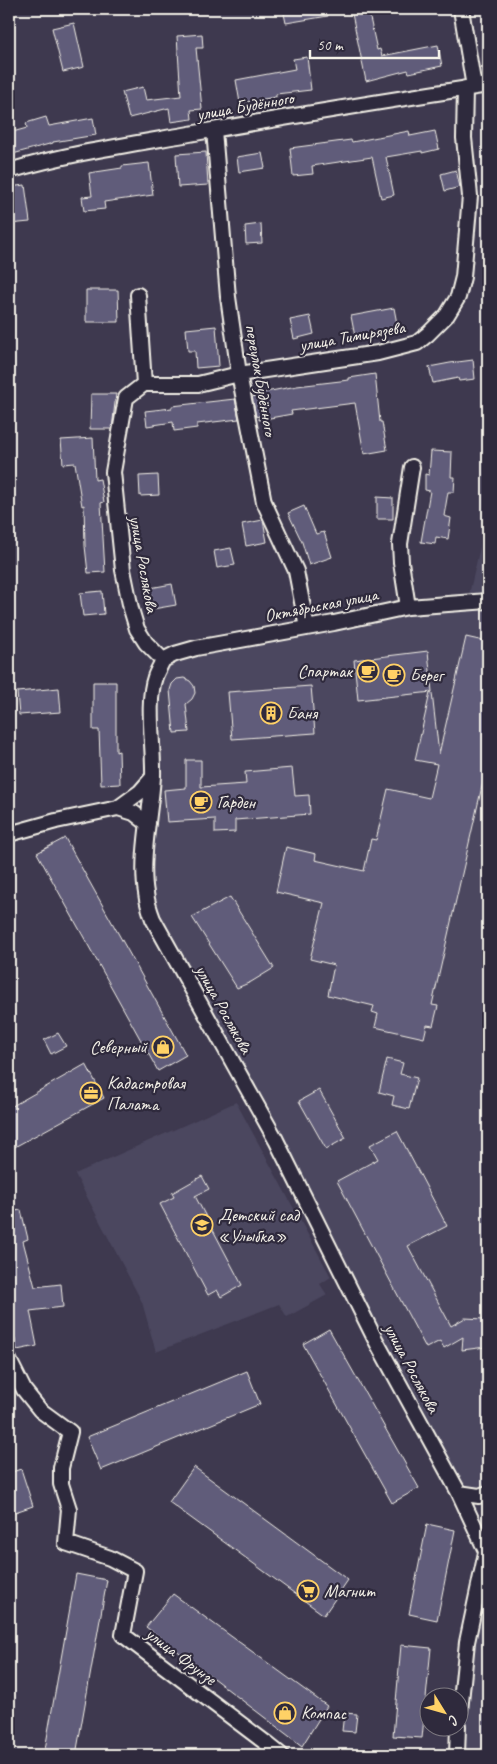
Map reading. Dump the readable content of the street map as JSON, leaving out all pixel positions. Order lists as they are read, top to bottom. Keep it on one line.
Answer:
{"streets":{"street":["улица Будённого","улица Тимирязева","переулок Будённого","улица Рослякова","Октябрьская улица","улица Фрунзе"]},"crossings":[["улица Будённого","улица Тимирязева"],["улица Будённого","переулок Будённого"],["улица Тимирязева","переулок Будённого"],["улица Тимирязева","улица Рослякова"],["переулок Будённого","Октябрьская улица"],["улица Рослякова","Октябрьская улица"]],"places":{"cafe":["Спартак","Берег","Гарден"],"building":["Баня"],"shop":["Северный","Компас"],"office":["Кадастровая Палата"],"school or university":["Детский сад «Улыбка»"],"supermarket":["Магнит"]},"scale_bar":"50 m","north":"bottom right"}
